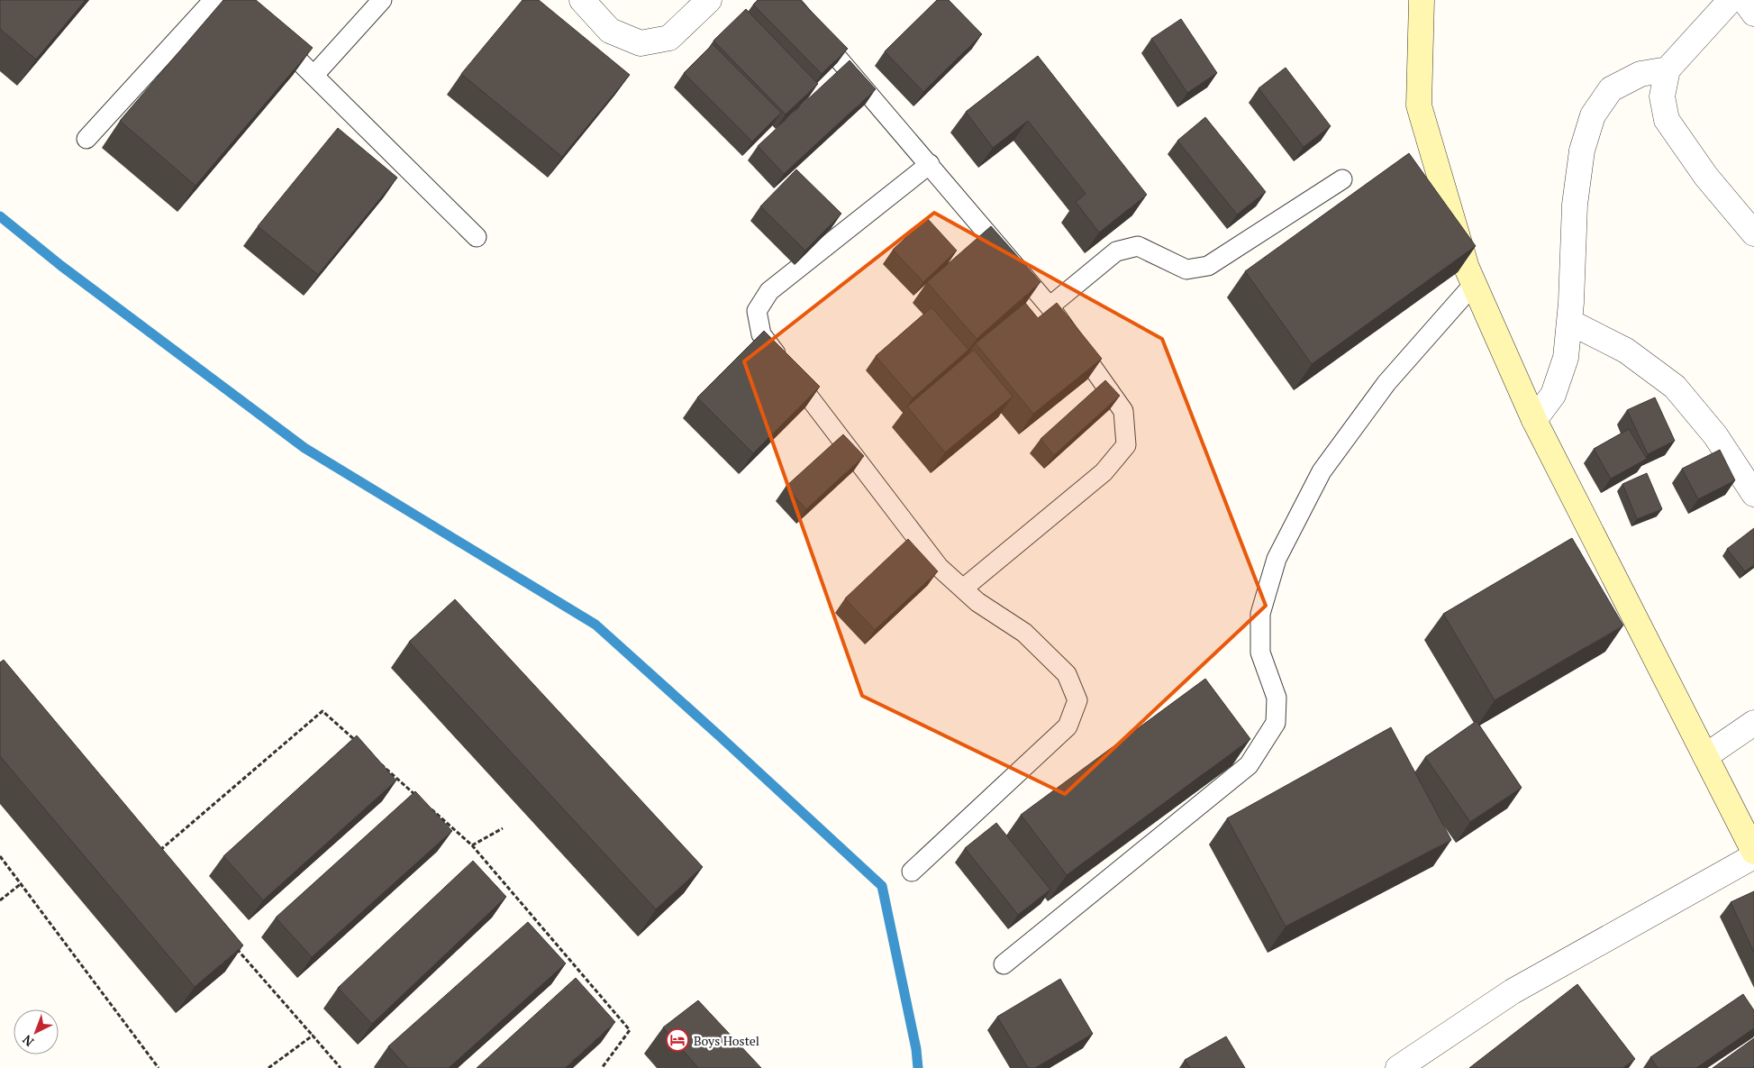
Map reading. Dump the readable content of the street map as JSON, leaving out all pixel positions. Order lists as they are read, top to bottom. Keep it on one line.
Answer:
{"places":{"hotel":["Boys Hostel"]},"north":"bottom left"}
